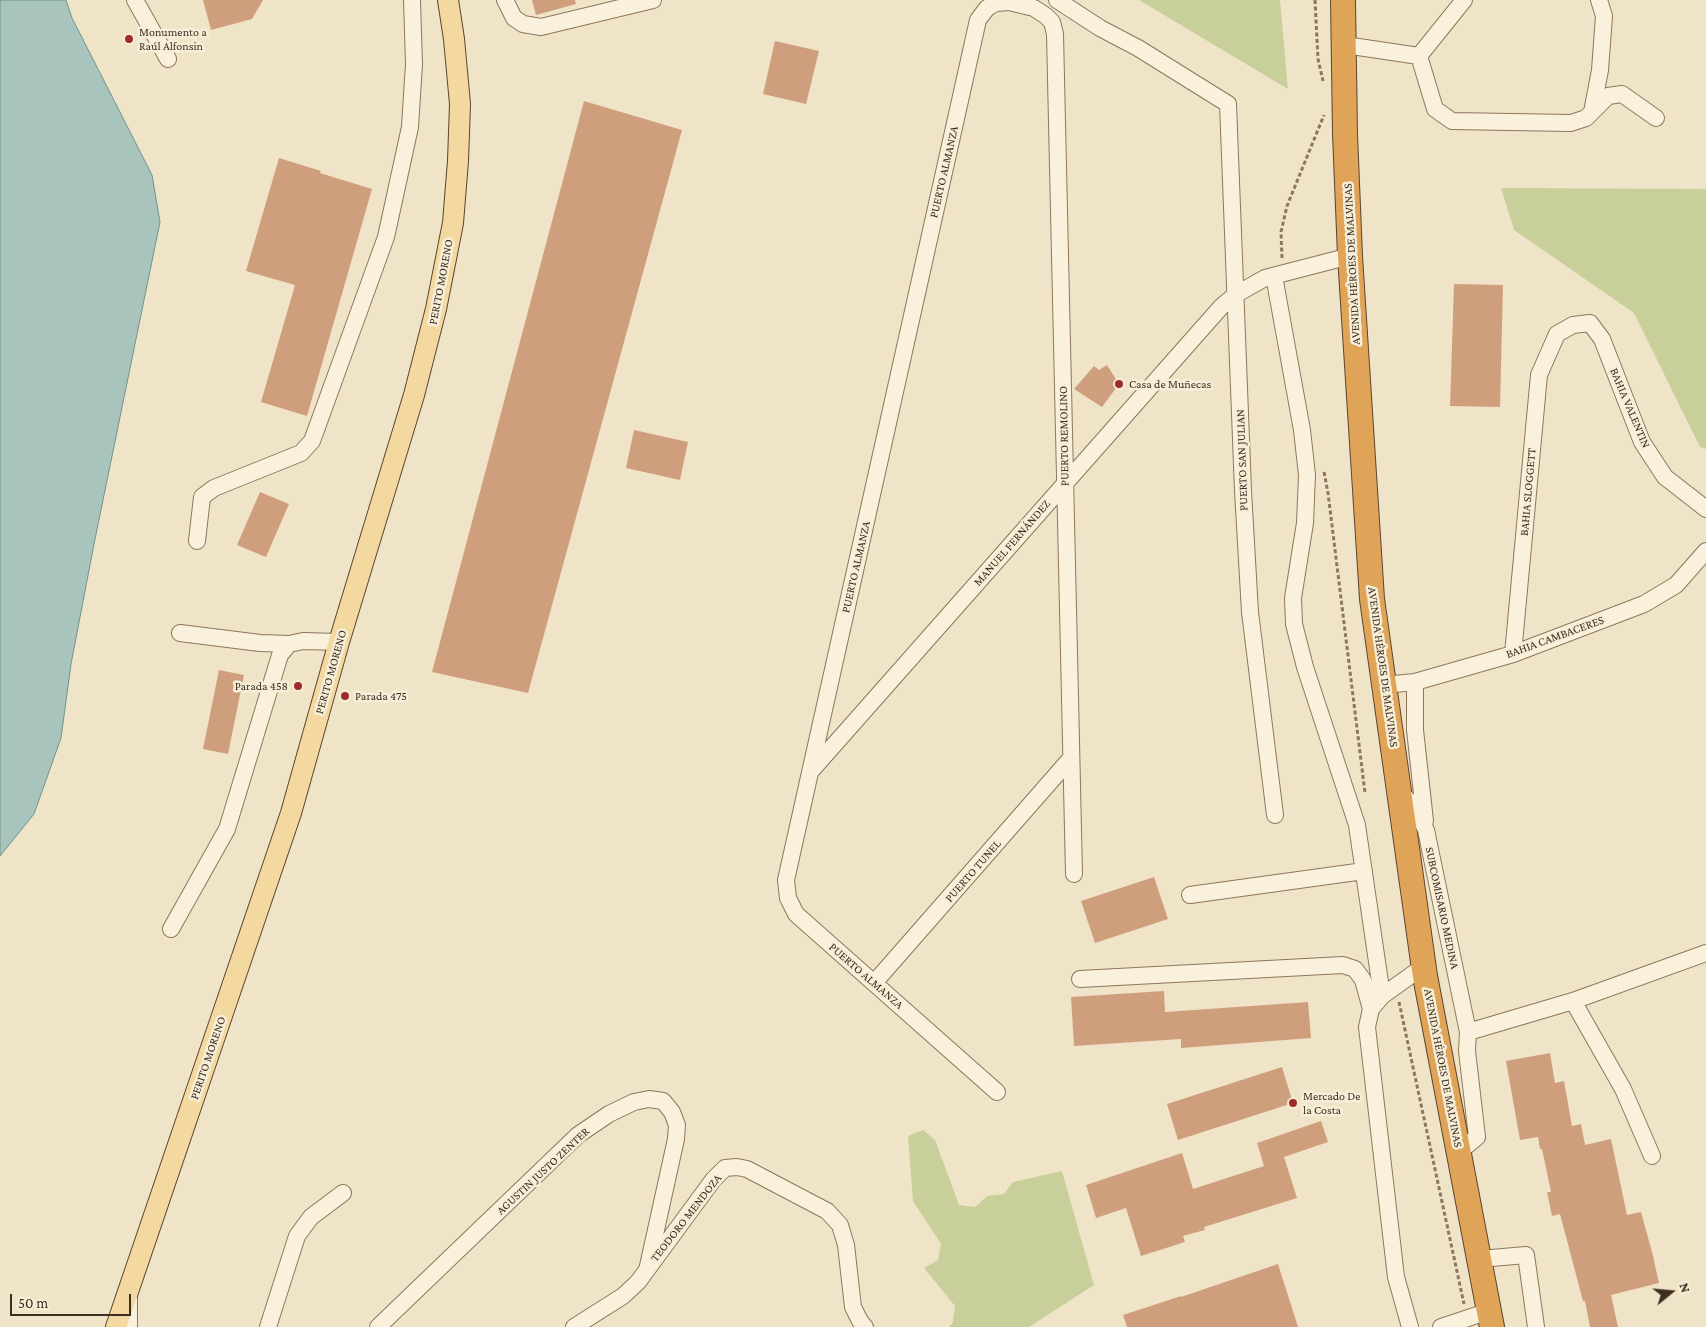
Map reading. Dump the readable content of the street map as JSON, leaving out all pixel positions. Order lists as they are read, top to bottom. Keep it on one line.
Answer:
{"streets":{"highway":["AVENIDA HÉROES DE MALVINAS"],"main road":["PERITO MORENO"],"street":["PUERTO ALMANZA","BAHIA VALENTIN","PUERTO REMOLINO","PUERTO SAN JULIAN","BAHIA SLOGGETT","MANUEL FERNÁNDEZ","BAHIA CAMBACERES","PUERTO TUNEL","SUBCOMISARIO MEDINA","AGUSTIN JUSTO ZENTER","TEODORO MENDOZA"]},"crossings":[["PUERTO ALMANZA","PUERTO REMOLINO"],["PUERTO ALMANZA","MANUEL FERNÁNDEZ"],["PUERTO ALMANZA","PUERTO TUNEL"],["AVENIDA HÉROES DE MALVINAS","MANUEL FERNÁNDEZ"],["AVENIDA HÉROES DE MALVINAS","BAHIA CAMBACERES"],["AVENIDA HÉROES DE MALVINAS","SUBCOMISARIO MEDINA"],["BAHIA VALENTIN","BAHIA SLOGGETT"],["PUERTO REMOLINO","MANUEL FERNÁNDEZ"],["PUERTO REMOLINO","PUERTO TUNEL"],["PUERTO SAN JULIAN","MANUEL FERNÁNDEZ"],["BAHIA SLOGGETT","BAHIA CAMBACERES"],["AGUSTIN JUSTO ZENTER","TEODORO MENDOZA"]],"places":["Monumento a Raúl Alfonsin","Casa de Muñecas","Parada 458","Parada 475","Mercado De la Costa"],"scale_bar":"50 m","north":"right"}
